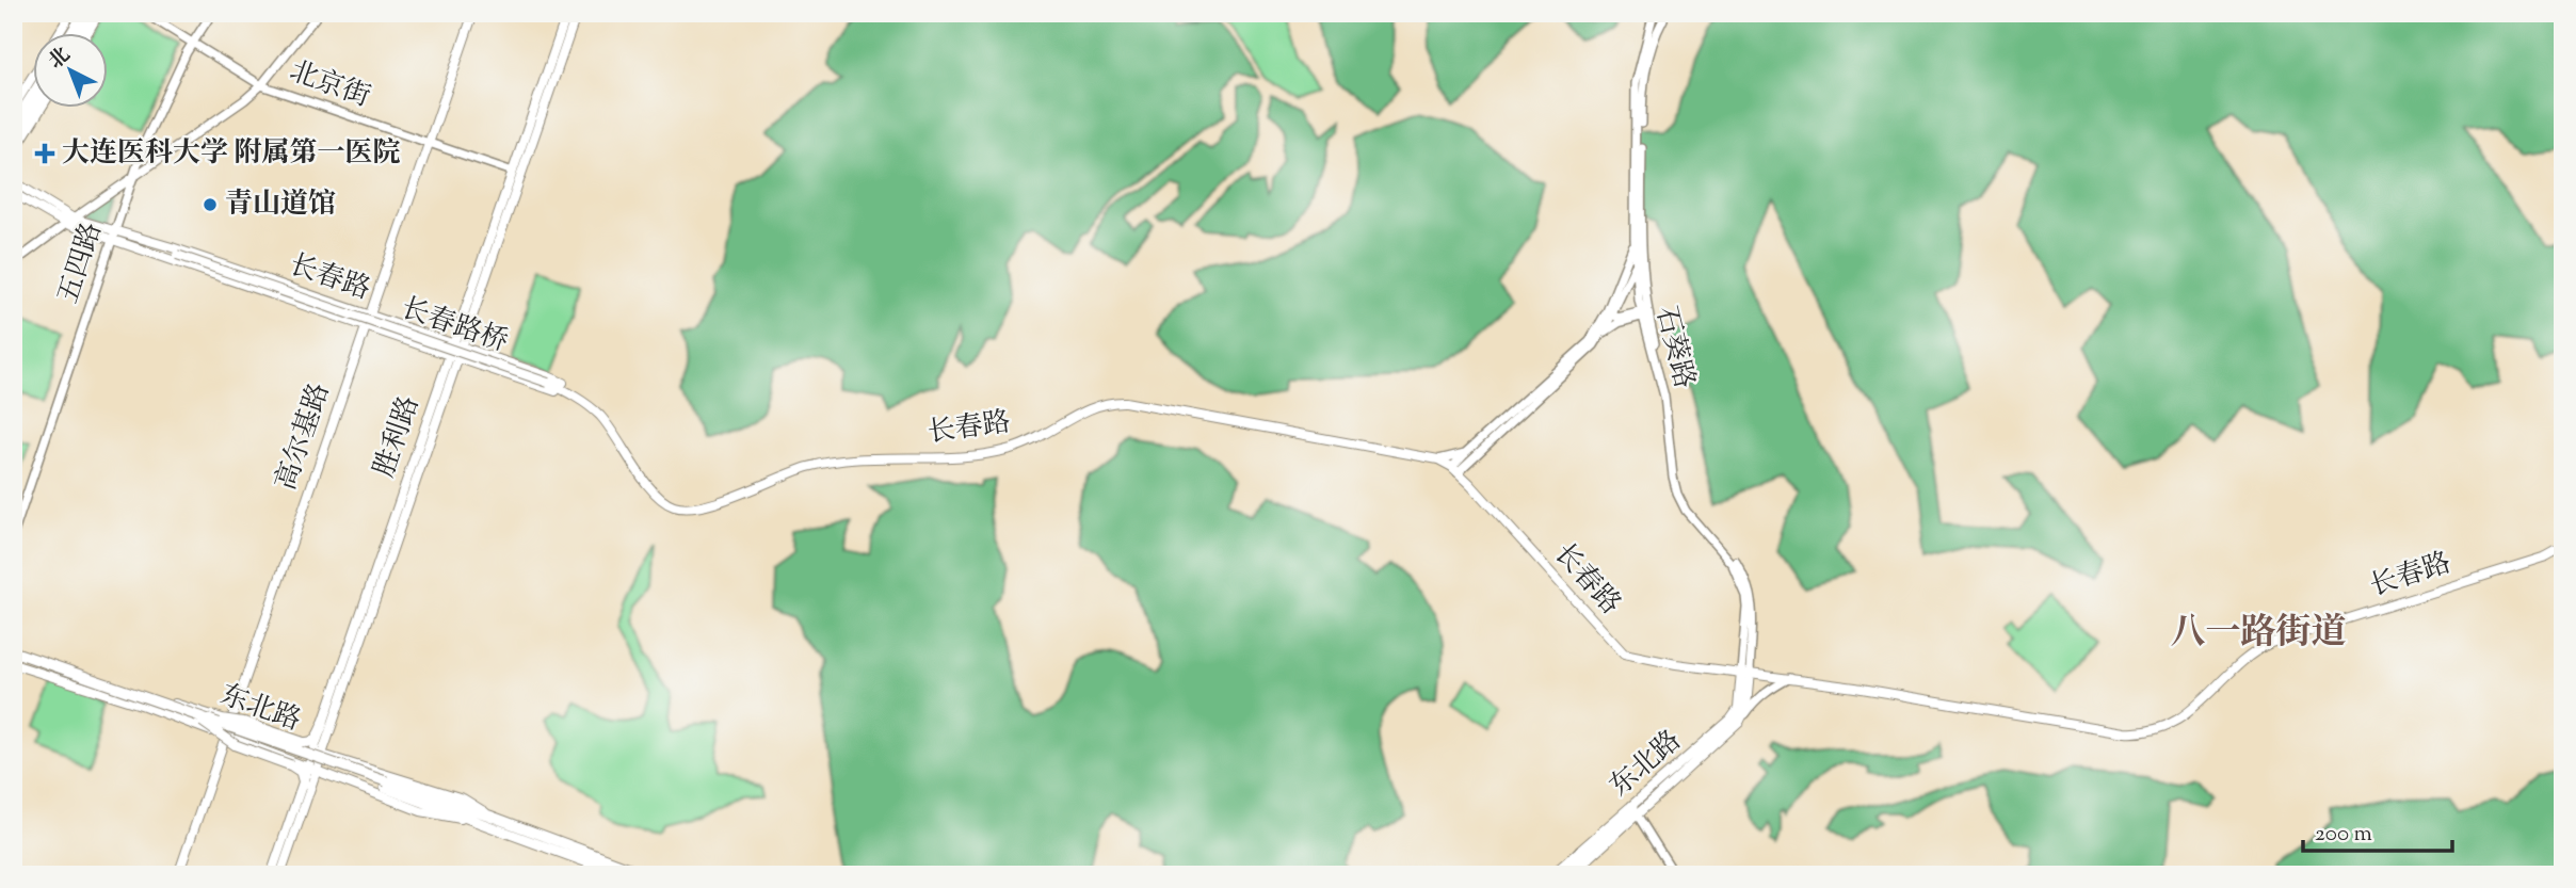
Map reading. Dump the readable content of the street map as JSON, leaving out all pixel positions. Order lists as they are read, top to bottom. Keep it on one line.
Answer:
{"streets":{"highway":["东北路"],"main road":["北京街","五四路","长春路","长春路桥","石葵路","高尔基路","胜利路"]},"crossings":[["北京街","五四路"],["北京街","高尔基路"],["北京街","胜利路"],["五四路","长春路"],["长春路","长春路桥"],["长春路","石葵路"],["长春路","高尔基路"],["长春路","胜利路"],["长春路","东北路"],["石葵路","东北路"],["高尔基路","东北路"],["胜利路","东北路"]],"districts":["八一路街道"],"places":{"health":["大连医科大学 附属第一医院"],"other":["青山道馆"]},"scale_bar":"200 m","north":"top left"}
